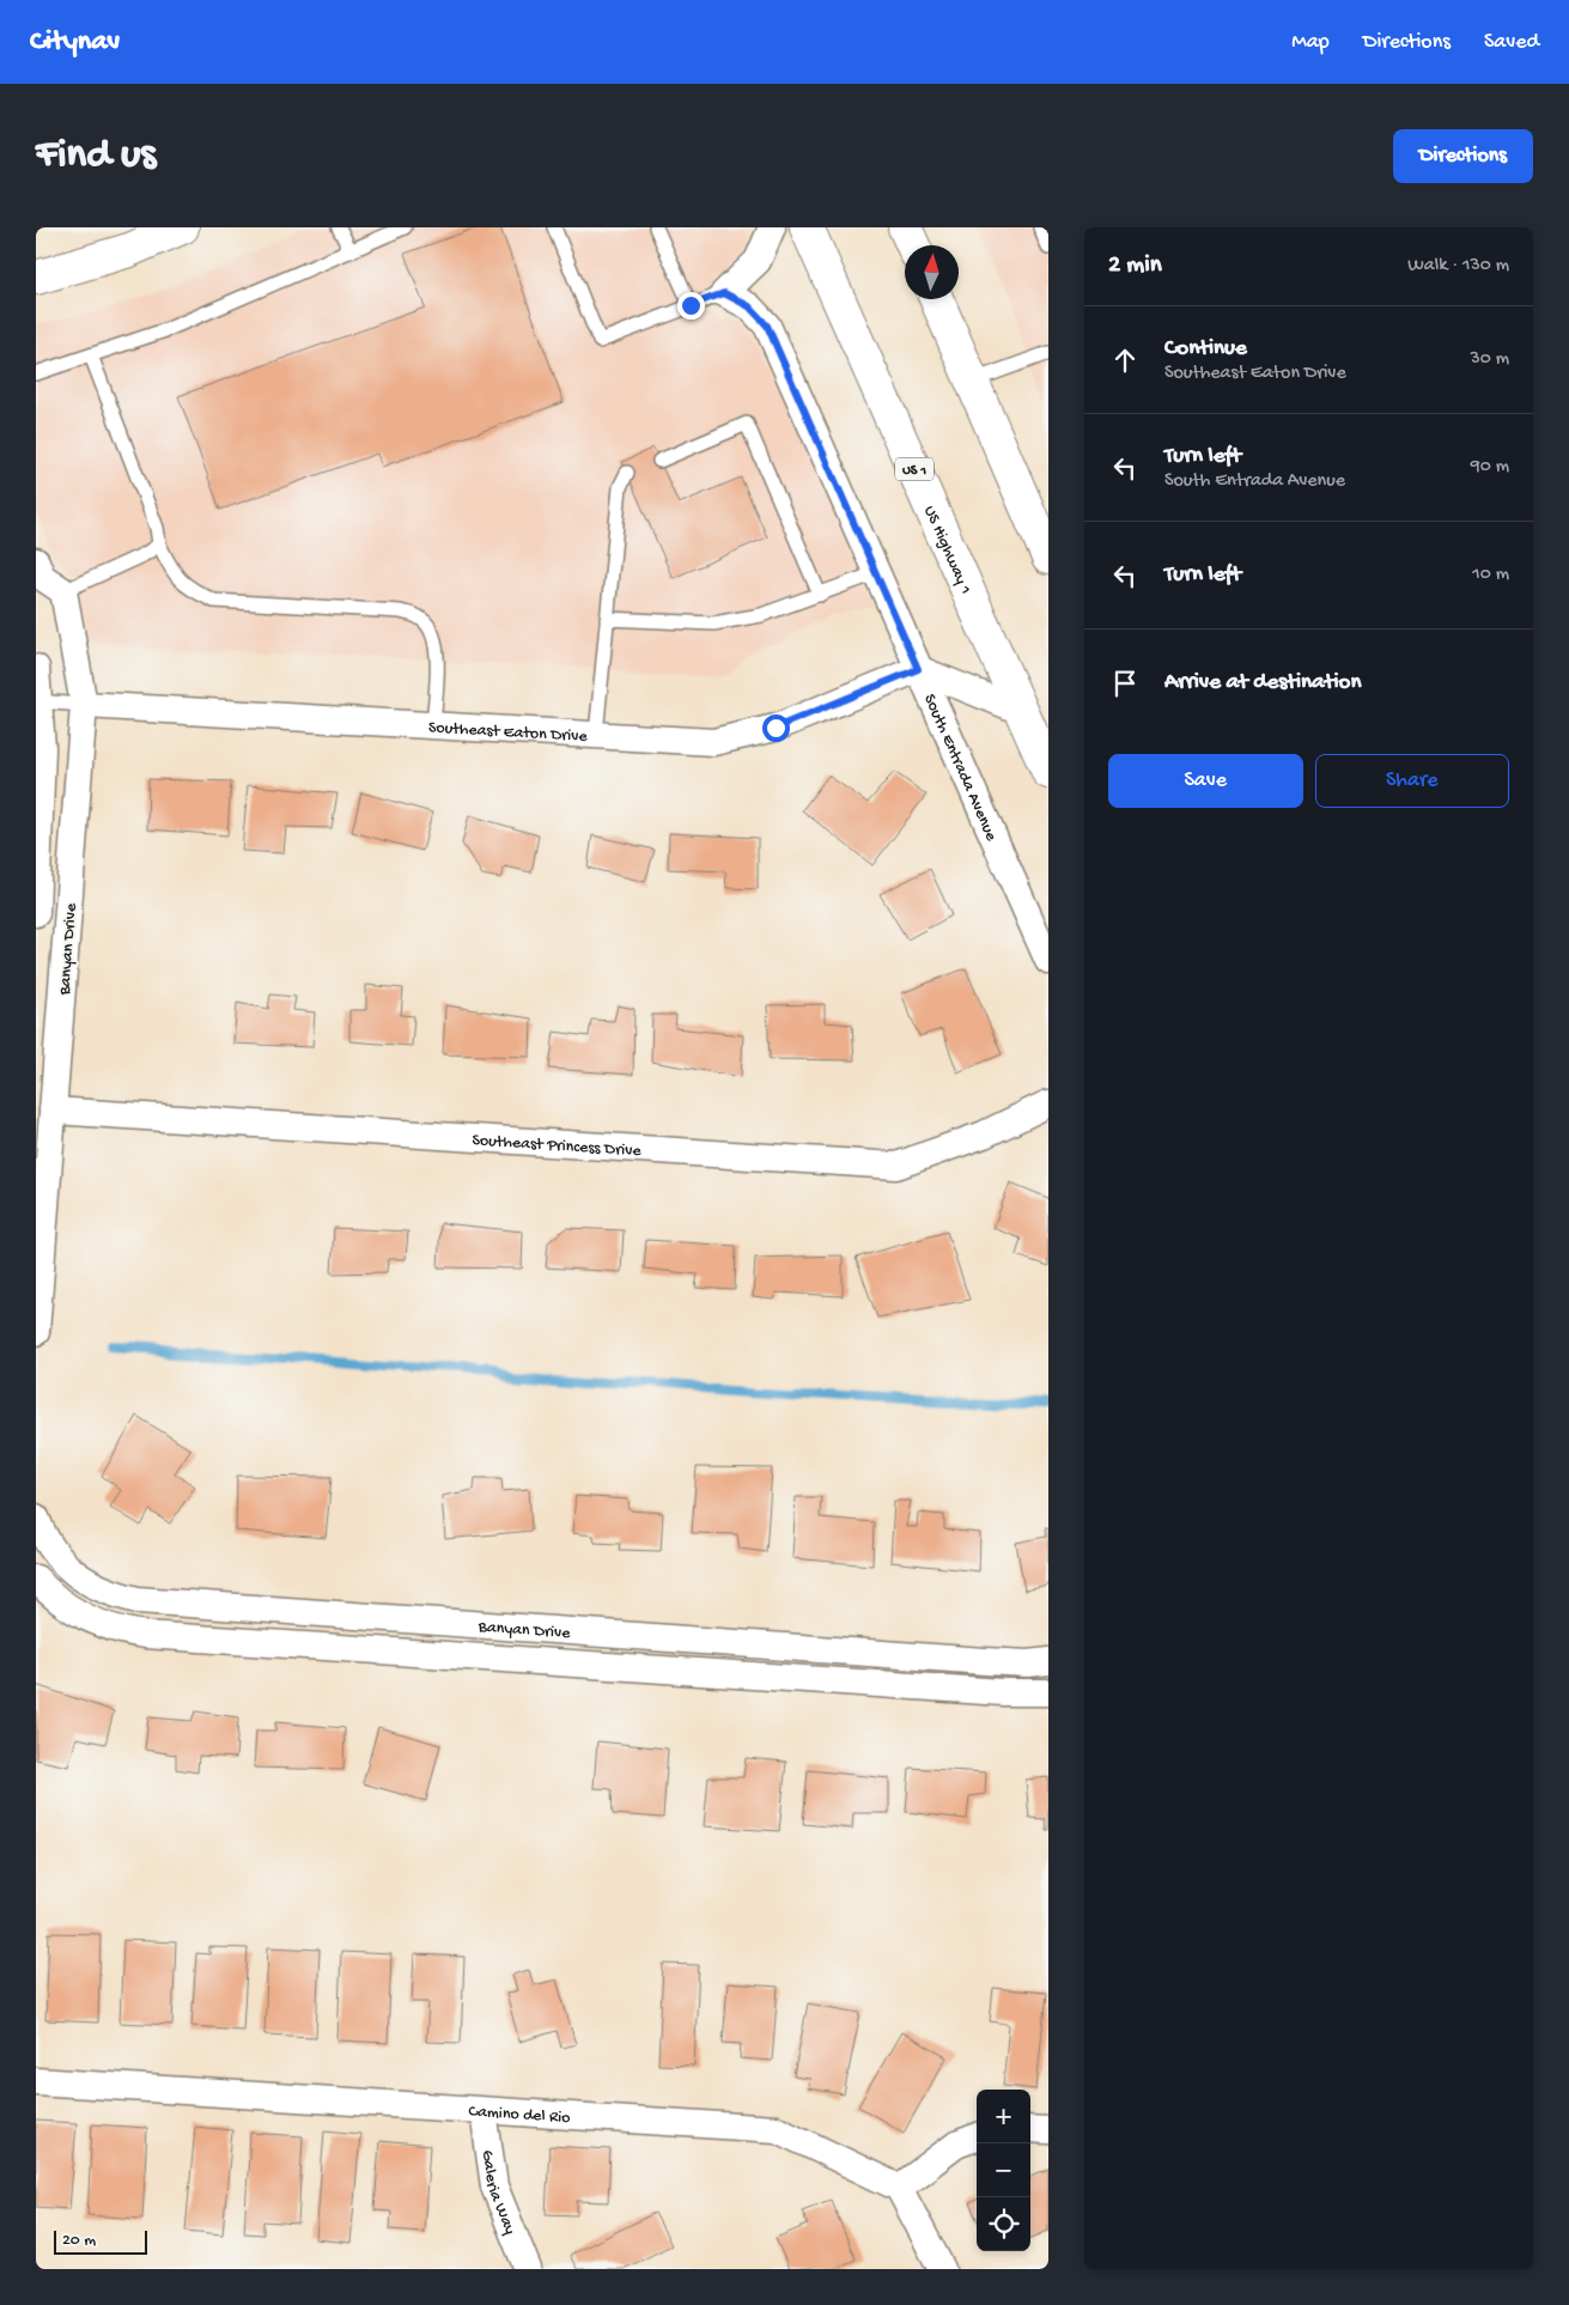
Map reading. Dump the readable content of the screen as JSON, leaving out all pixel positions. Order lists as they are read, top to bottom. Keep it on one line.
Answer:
{"streets":{"main road":["US 1","US Highway 1"],"street":["Southeast Eaton Drive","South Entrada Avenue","Banyan Drive","Southeast Princess Drive","Camino del Rio","Galeria Way"]},"crossings":[["Southeast Eaton Drive","South Entrada Avenue"],["Southeast Eaton Drive","Banyan Drive"],["Banyan Drive","Southeast Princess Drive"],["Camino del Rio","Galeria Way"]],"scale_bar":"20 m","north":"top","page":{"header":"Citynav","nav":["Map","Directions","Saved"],"buttons":["Directions",["Save","Share"]],"title":"Find us","heading":["2 min","Walk · 130 m"],"list":[["Continue","Southeast Eaton Drive","30 m"],["Turn left","South Entrada Avenue","90 m"],["Turn left","10 m"],"Arrive at destination"],"map_buttons":["+","−"],"scale":"20 m"}}
